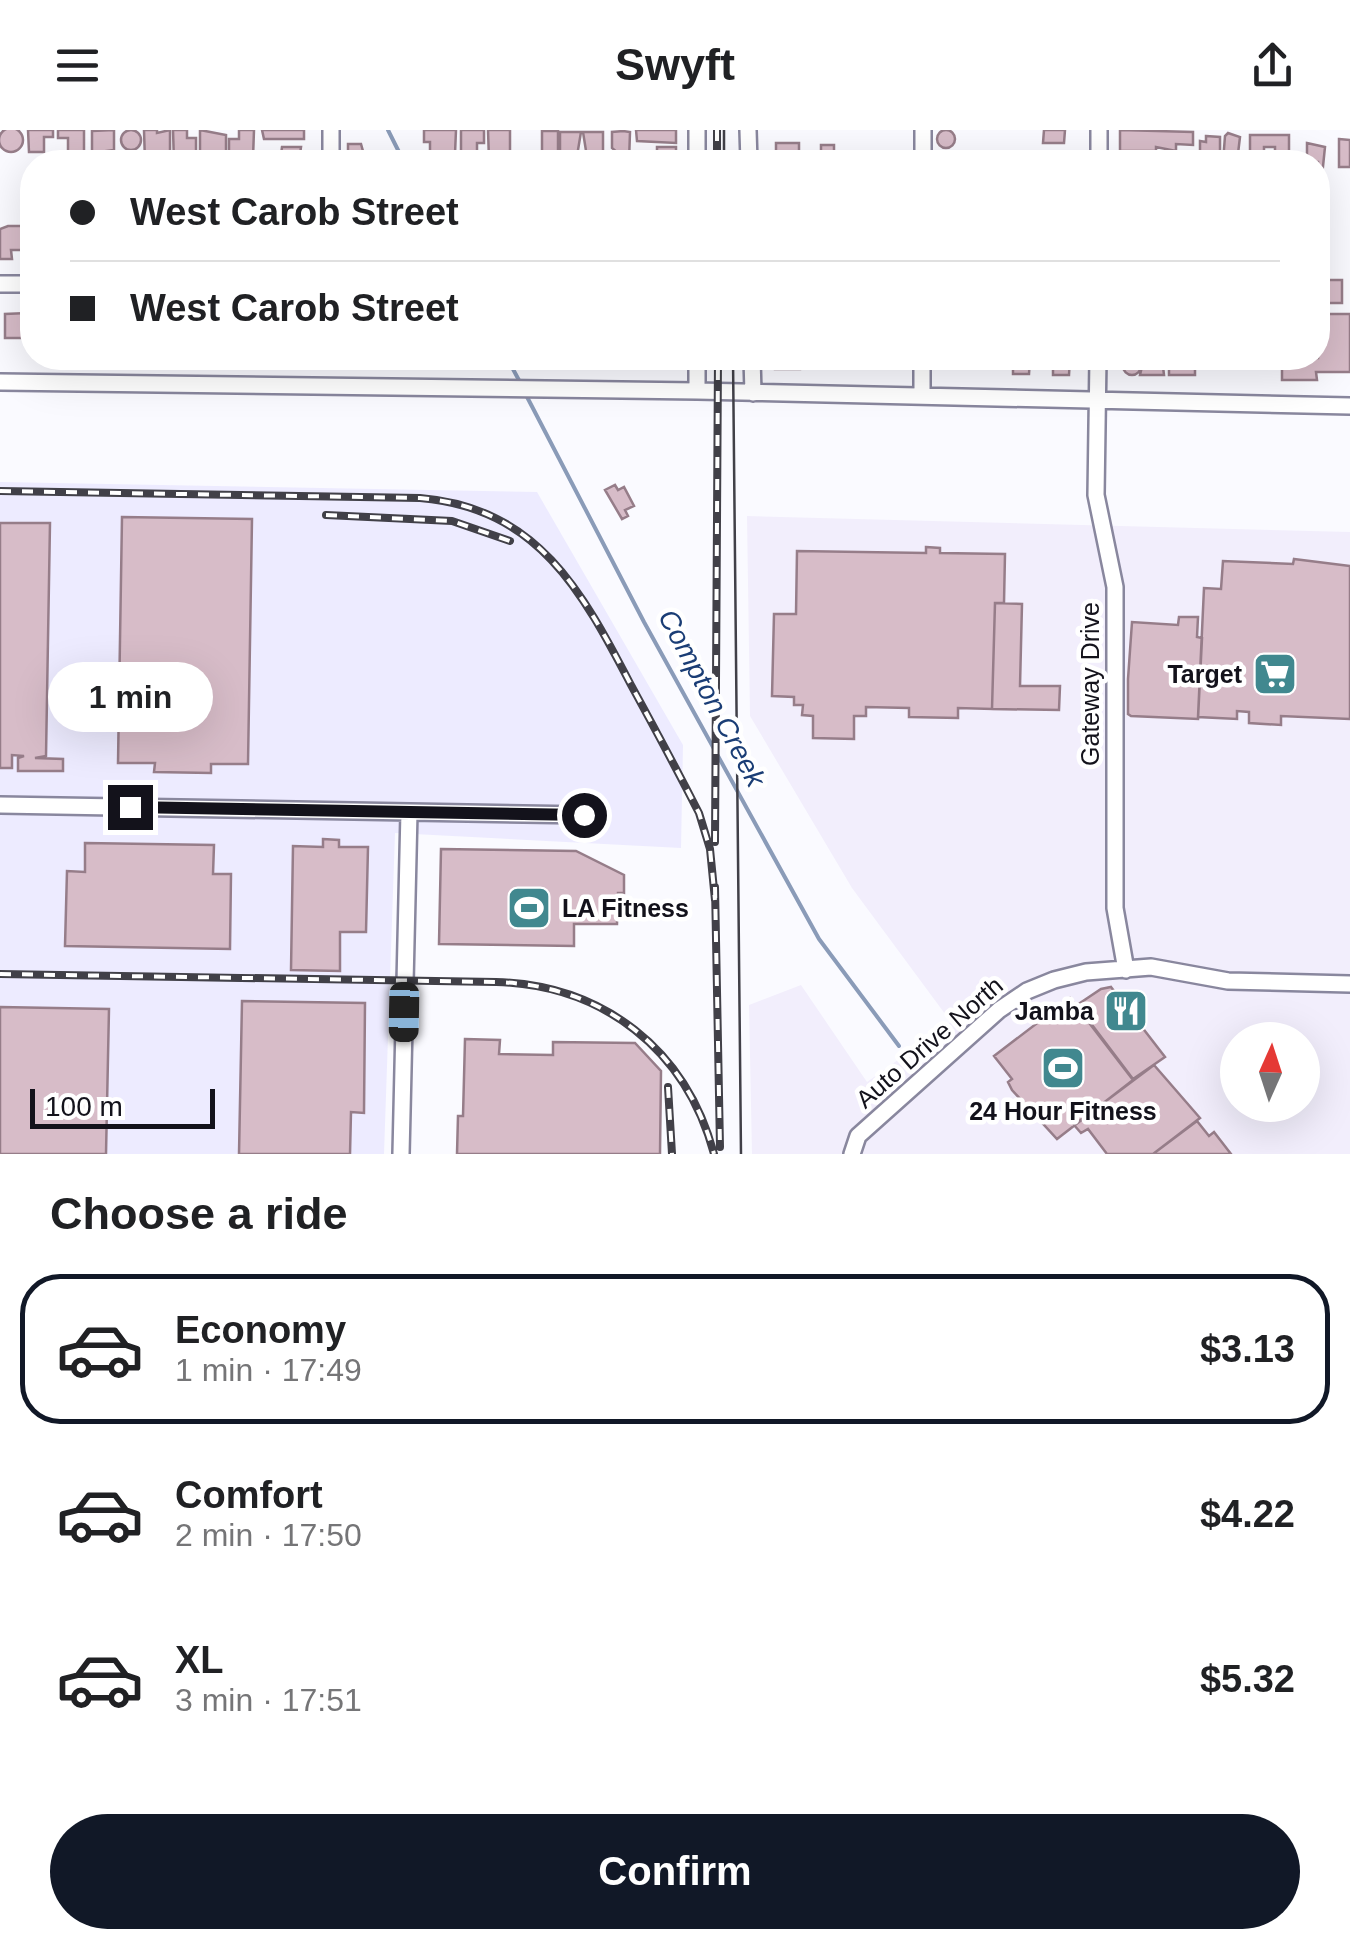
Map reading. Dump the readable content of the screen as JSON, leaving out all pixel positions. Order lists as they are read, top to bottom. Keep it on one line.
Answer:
{"streets":{"street":["Gateway Drive","Auto Drive North"]},"crossings":[["Gateway Drive","Auto Drive North"]],"water":["Compton Creek"],"places":{"supermarket":["Target"],"sports":["LA Fitness","24 Hour Fitness"],"restaurant":["Jamba"]},"scale_bar":"100 m","north":"top","page":{"header":"Swyft","banner":["West Carob Street","West Carob Street"],"bubble":"1 min","scale":"100 m","heading":"Choose a ride","list":[{"name":"Economy","note":"1 min · 17:49","value":"$3.13"},{"name":"Comfort","note":"2 min · 17:50","value":"$4.22"},{"name":"XL","note":"3 min · 17:51","value":"$5.32"}],"buttons":"Confirm"}}
